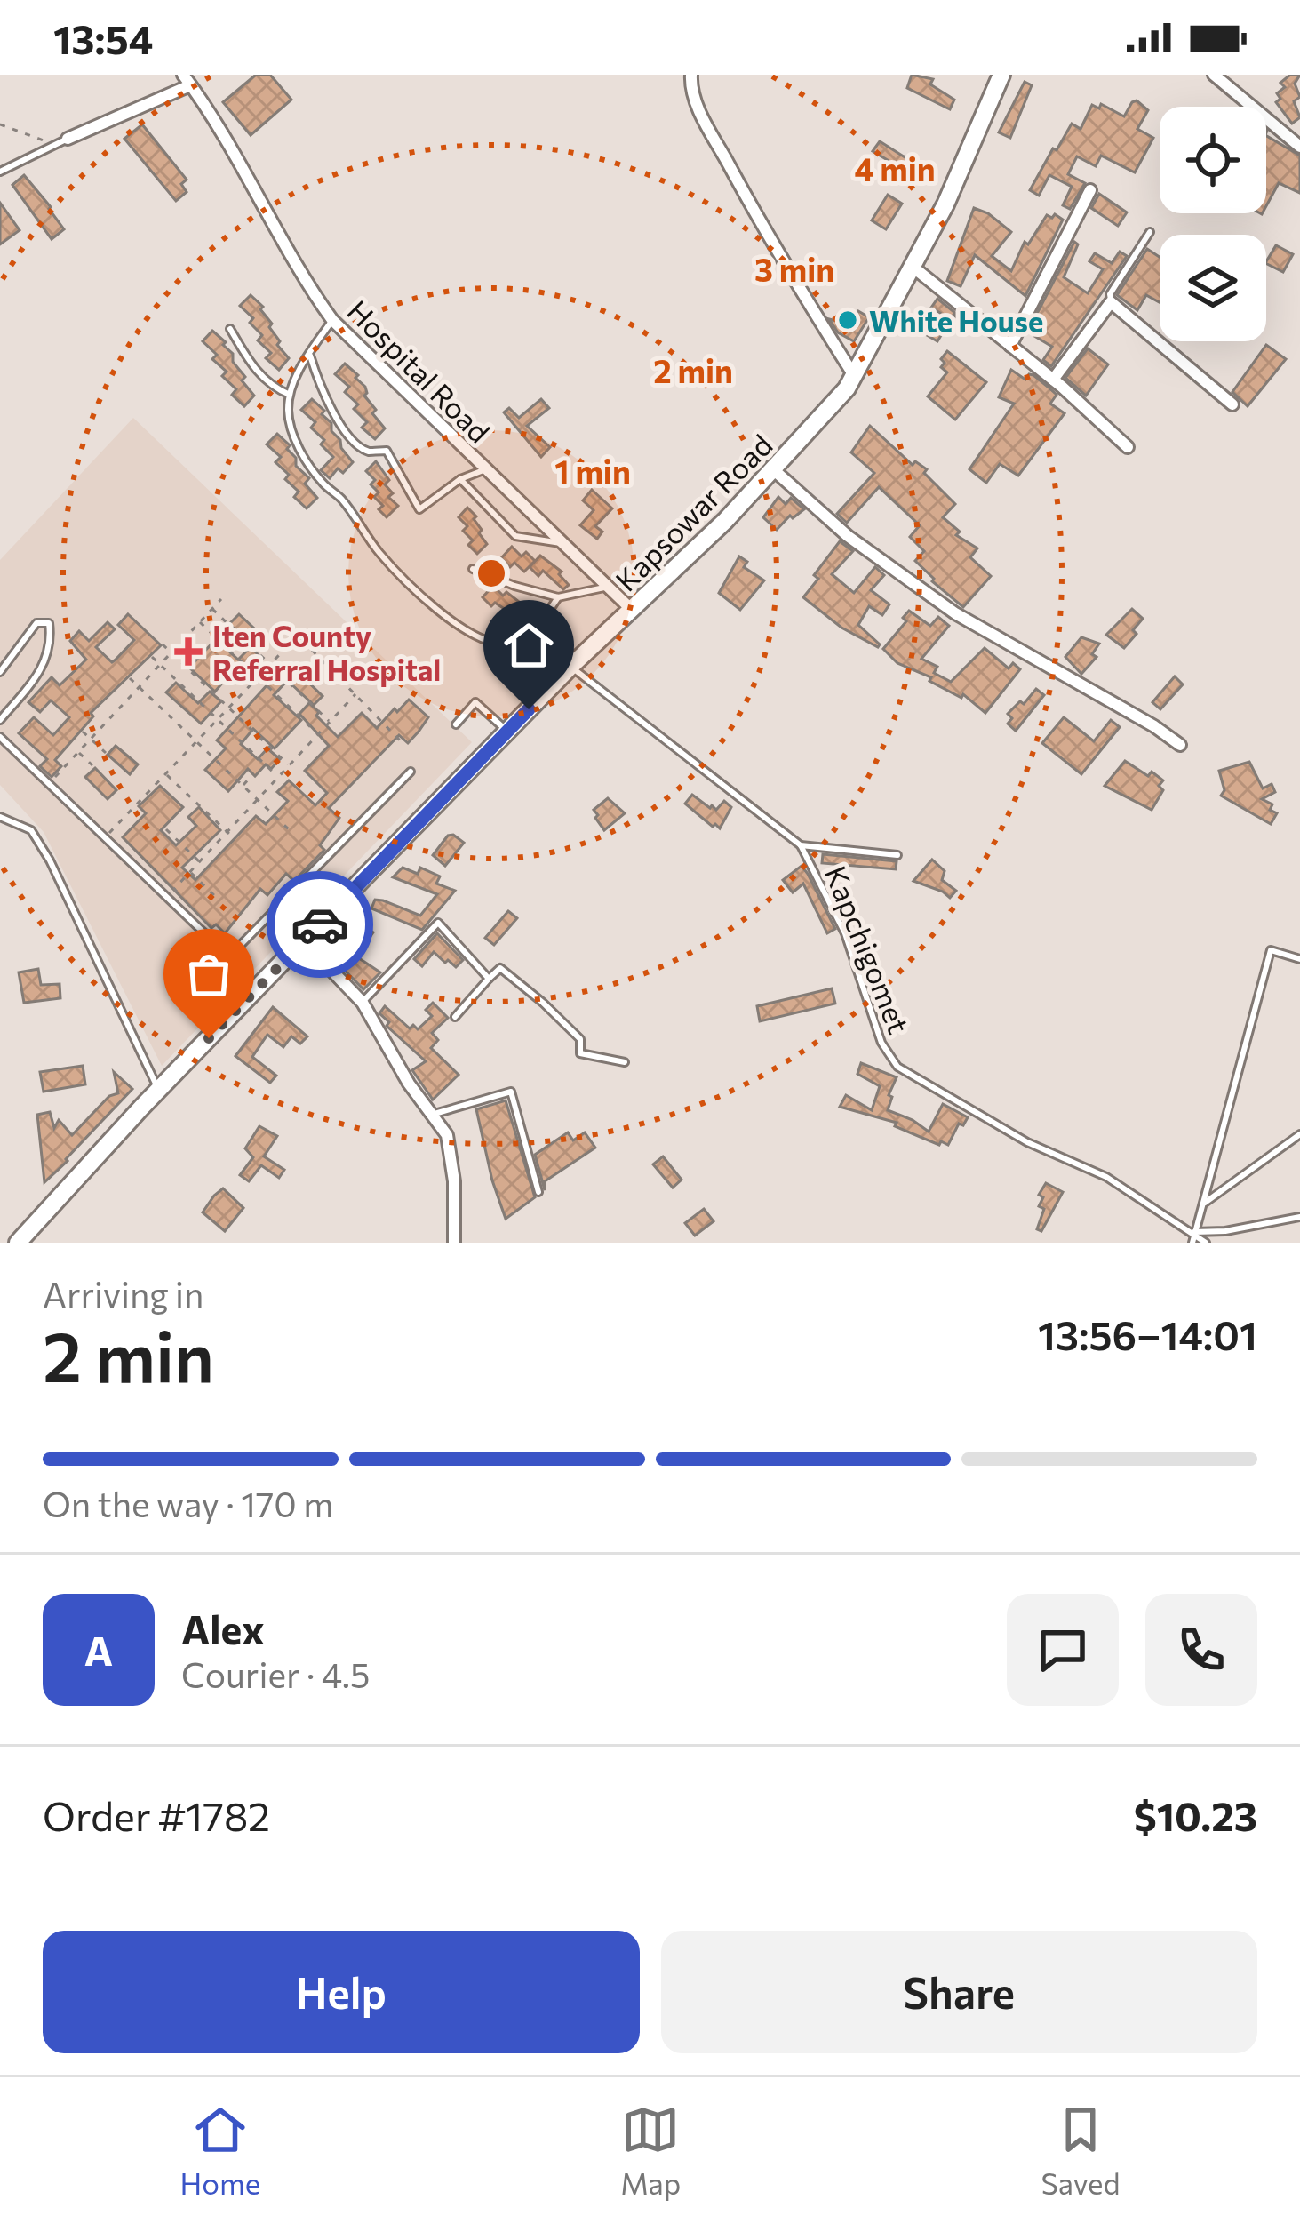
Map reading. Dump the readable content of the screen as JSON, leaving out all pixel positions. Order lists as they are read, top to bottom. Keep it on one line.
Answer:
{"streets":{"main road":["Kapsowar Road"],"street":["Hospital Road"],"lane":["Kapchigomet"]},"crossings":[["Hospital Road","Kapsowar Road"],["Kapsowar Road","Kapchigomet"]],"places":{"other":["White House"],"health":["Iten County Referral Hospital"]},"page":{"status":"13:54","heading":["2 min","Arriving in","13:56–14:01"],"panel":["Alex","Courier · 4.5","Order #1782","$10.23"],"bar":"On the way · 170 m","round":"A","buttons":["Help","Share"],"tabs":["Home","Map","Saved"]},"rings":["4 min","3 min","2 min","1 min"]}
